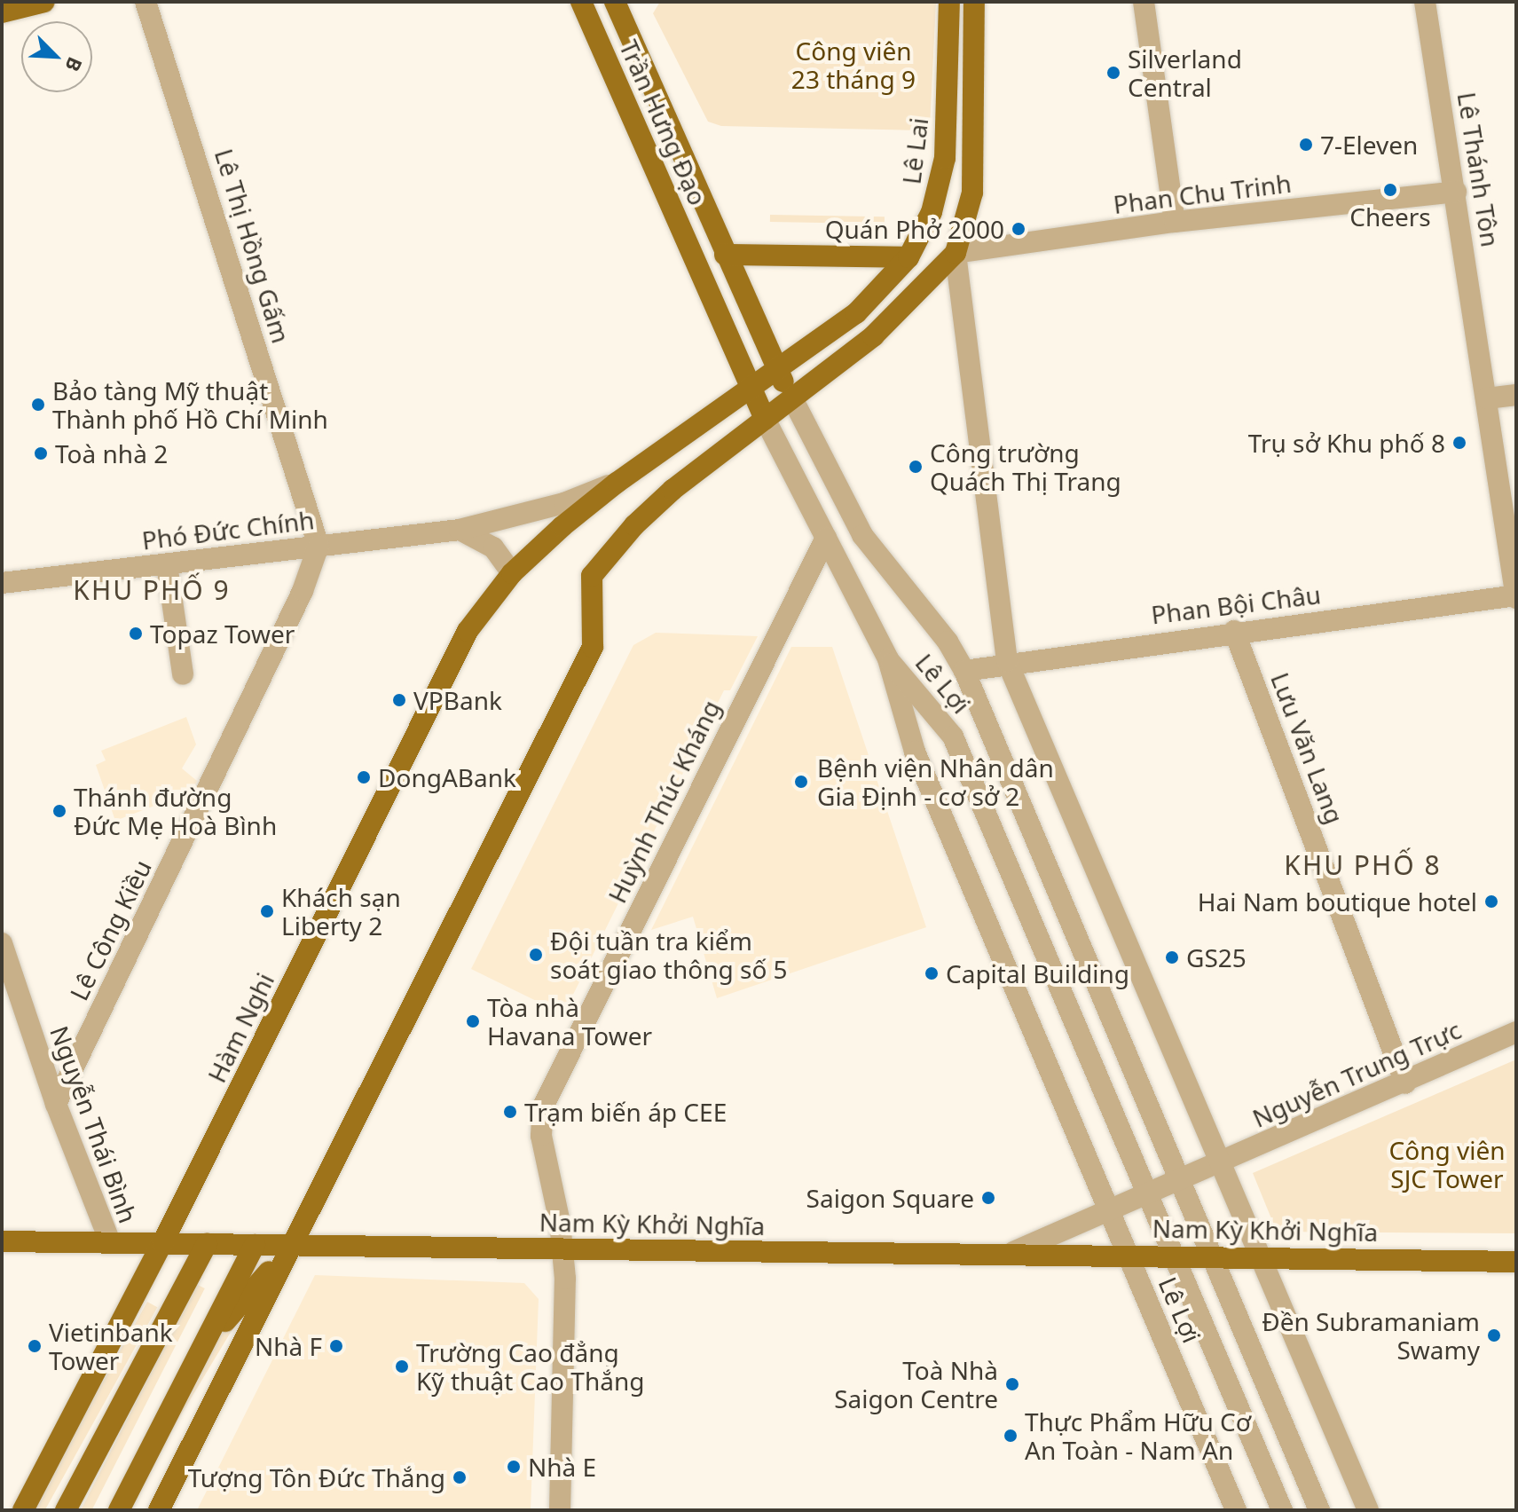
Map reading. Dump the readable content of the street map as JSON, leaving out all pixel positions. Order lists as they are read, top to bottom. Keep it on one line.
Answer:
{"streets":{"main road":["Trần Hưng Đạo","Lê Lai","Hàm Nghi","Nam Kỳ Khởi Nghĩa"],"street":["Lê Thánh Tôn","Phan Chu Trinh","Lê Thị Hồng Gấm","Phó Đức Chính","Phan Bội Châu","Lê Lợi","Lưu Văn Lang","Huỳnh Thúc Kháng","Lê Công Kiều","Nguyễn Trung Trực","Nguyễn Thái Bình"]},"crossings":[["Lê Thánh Tôn","Phan Chu Trinh"],["Lê Thánh Tôn","Phan Bội Châu"],["Lê Thị Hồng Gấm","Phó Đức Chính"],["Lê Thị Hồng Gấm","Lê Công Kiều"],["Phó Đức Chính","Lê Công Kiều"],["Phan Bội Châu","Lê Lợi"],["Phan Bội Châu","Lưu Văn Lang"],["Lê Lợi","Nguyễn Trung Trực"],["Lê Lợi","Nam Kỳ Khởi Nghĩa"],["Lưu Văn Lang","Nguyễn Trung Trực"],["Huỳnh Thúc Kháng","Nam Kỳ Khởi Nghĩa"],["Lê Công Kiều","Nguyễn Thái Bình"],["Hàm Nghi","Nam Kỳ Khởi Nghĩa"],["Nguyễn Trung Trực","Nam Kỳ Khởi Nghĩa"]],"districts":["KHU PHỐ 9","KHU PHỐ 8"],"parks":["Công viên 23 tháng 9","Công viên SJC Tower"],"places":["Silverland Central","7-Eleven","Cheers","Quán Phở 2000","Bảo tàng Mỹ thuật Thành phố Hồ Chí Minh","Trụ sở Khu phố 8","Toà nhà 2","Công trường Quách Thị Trang","Topaz Tower","VPBank","DongABank","Bệnh viện Nhân dân Gia Định - cơ sở 2","Thánh đường Đức Mẹ Hoà Bình","Hai Nam boutique hotel","Khách sạn Liberty 2","Đội tuần tra kiểm soát giao thông số 5","GS25","Capital Building","Tòa nhà Havana Tower","Trạm biến áp CEE","Saigon Square","Đền Subramaniam Swamy","Vietinbank Tower","Nhà F","Trường Cao đẳng Kỹ thuật Cao Thắng","Toà Nhà Saigon Centre","Thực Phẩm Hữu Cơ An Toàn - Nam An","Nhà E","Tượng Tôn Đức Thắng"],"north":"bottom right"}
